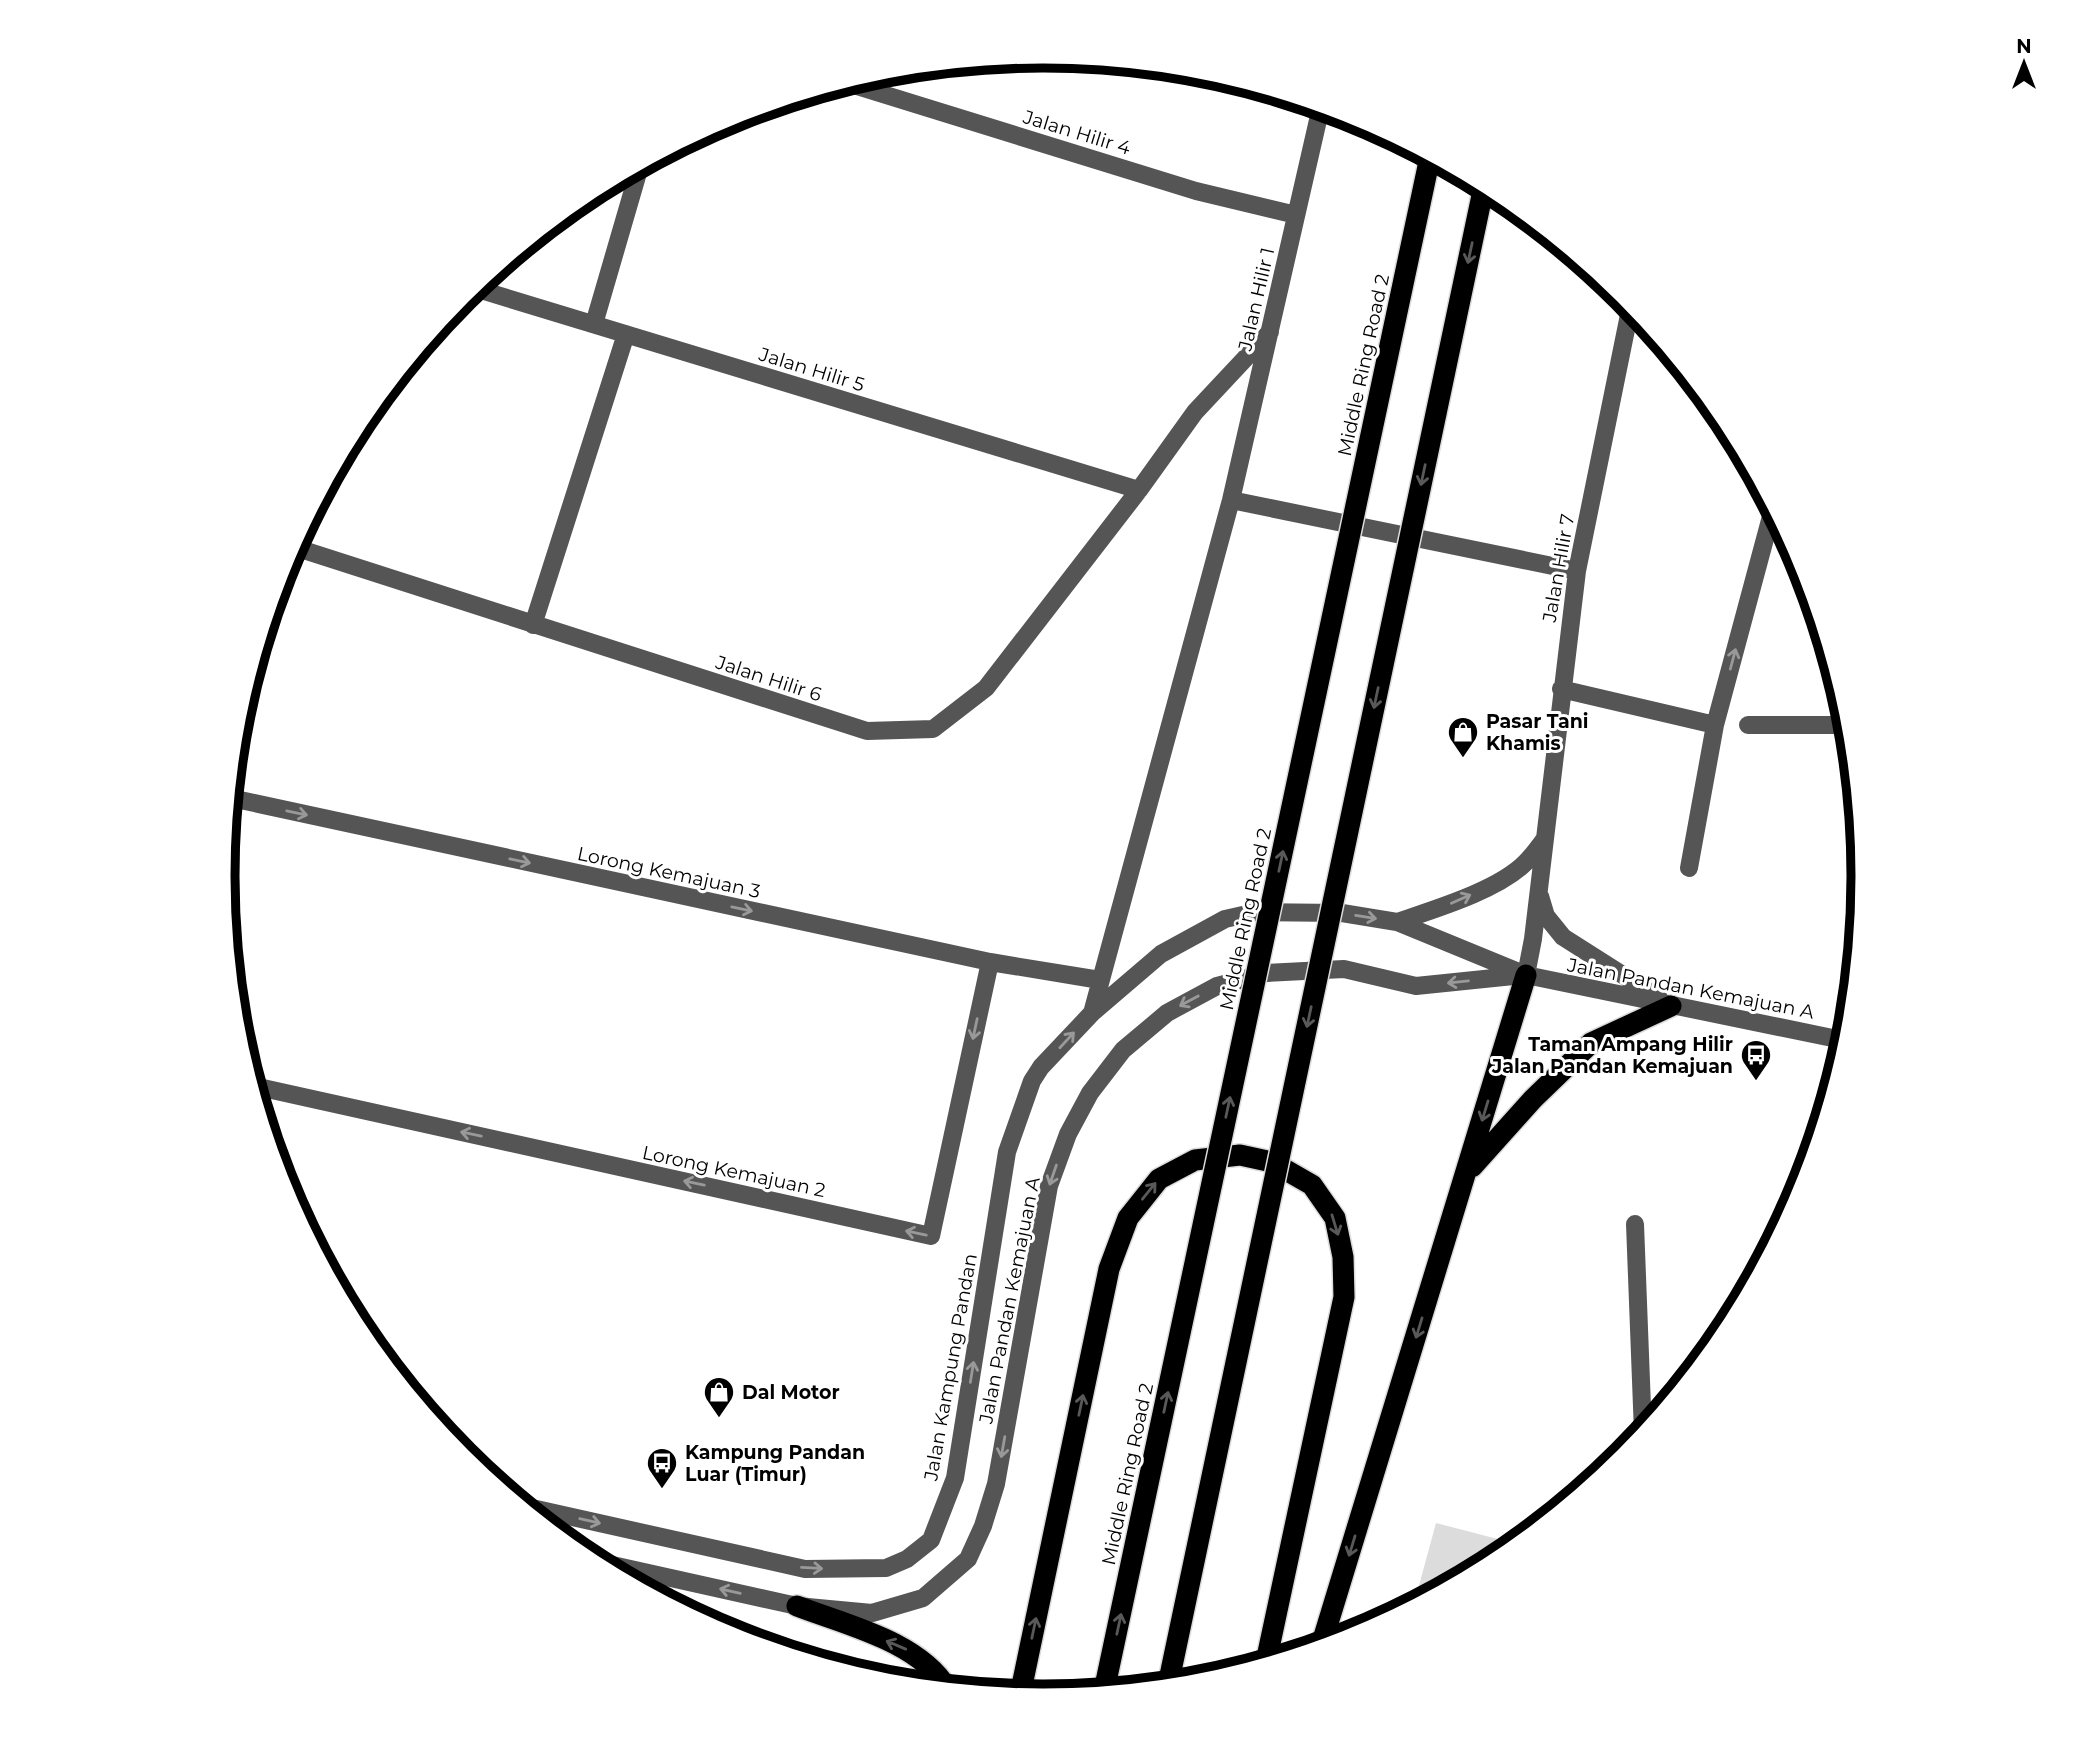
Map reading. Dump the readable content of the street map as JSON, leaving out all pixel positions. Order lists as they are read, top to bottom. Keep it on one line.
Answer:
{"streets":{"highway":["Middle Ring Road 2"],"street":["Jalan Hilir 4","Jalan Hilir 1","Jalan Hilir 5","Jalan Hilir 7","Jalan Hilir 6","Lorong Kemajuan 3","Jalan Pandan Kemajuan A","Lorong Kemajuan 2","Jalan Kampung Pandan"]},"crossings":[["Jalan Hilir 4","Jalan Hilir 1"],["Jalan Hilir 1","Jalan Hilir 6"],["Jalan Hilir 1","Lorong Kemajuan 3"],["Jalan Hilir 1","Jalan Pandan Kemajuan A"],["Jalan Hilir 1","Jalan Kampung Pandan"],["Jalan Hilir 5","Jalan Hilir 6"],["Jalan Hilir 7","Jalan Pandan Kemajuan A"],["Lorong Kemajuan 3","Lorong Kemajuan 2"],["Jalan Pandan Kemajuan A","Jalan Kampung Pandan"]],"one_way":["Lorong Kemajuan 3"],"places":{"shop":["Pasar Tani Khamis","Dal Motor"],"bus stop":["Taman Ampang Hilir Jalan Pandan Kemajuan","Kampung Pandan Luar (Timur)"]},"north":"top"}
